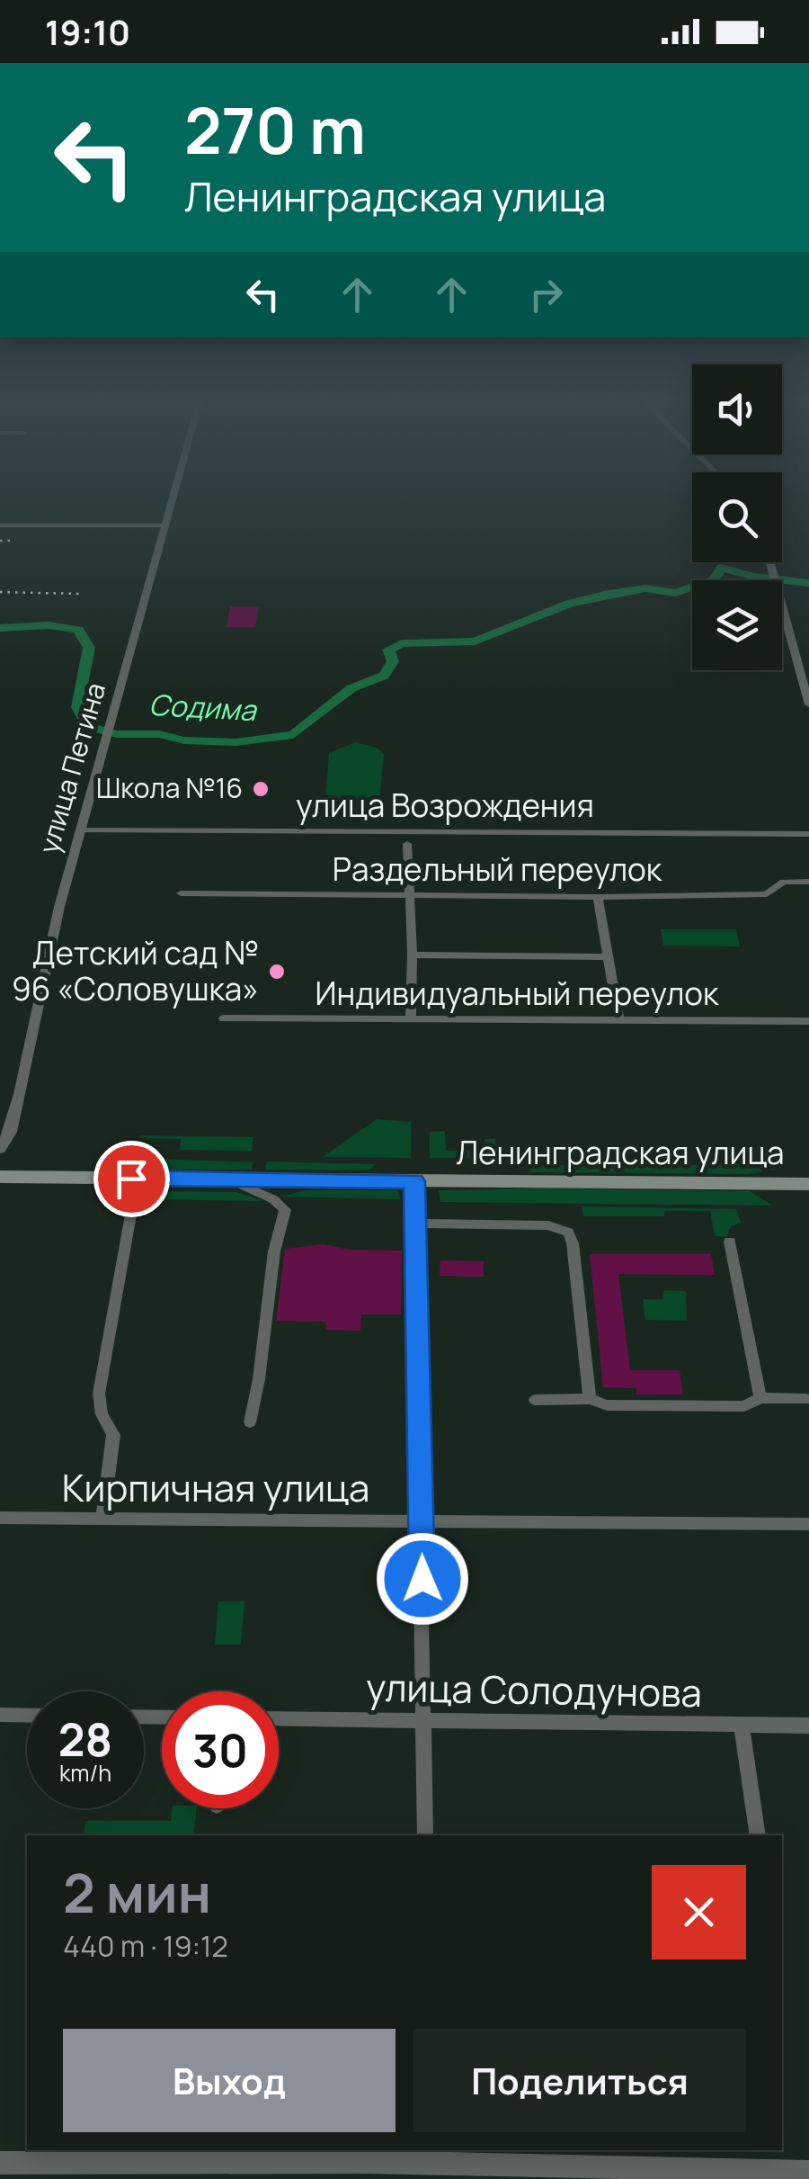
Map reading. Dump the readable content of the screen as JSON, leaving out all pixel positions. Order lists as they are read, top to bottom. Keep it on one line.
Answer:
{"streets":{"main road":["Ленинградская улица"],"street":["улица Петина","улица Возрождения","Раздельный переулок","Индивидуальный переулок","Кирпичная улица","улица Солодунова"]},"crossings":[["улица Петина","улица Возрождения"]],"water":["Содима"],"places":["Школа №16","Детский сад № 96 «Соловушка»"],"page":{"status":"19:10","turn":["270 m","Ленинградская улица"],"speed":"28 km/h","limit":"30","heading":["2 мин","440 m · 19:12"],"buttons":["Выход","Поделиться"]}}
